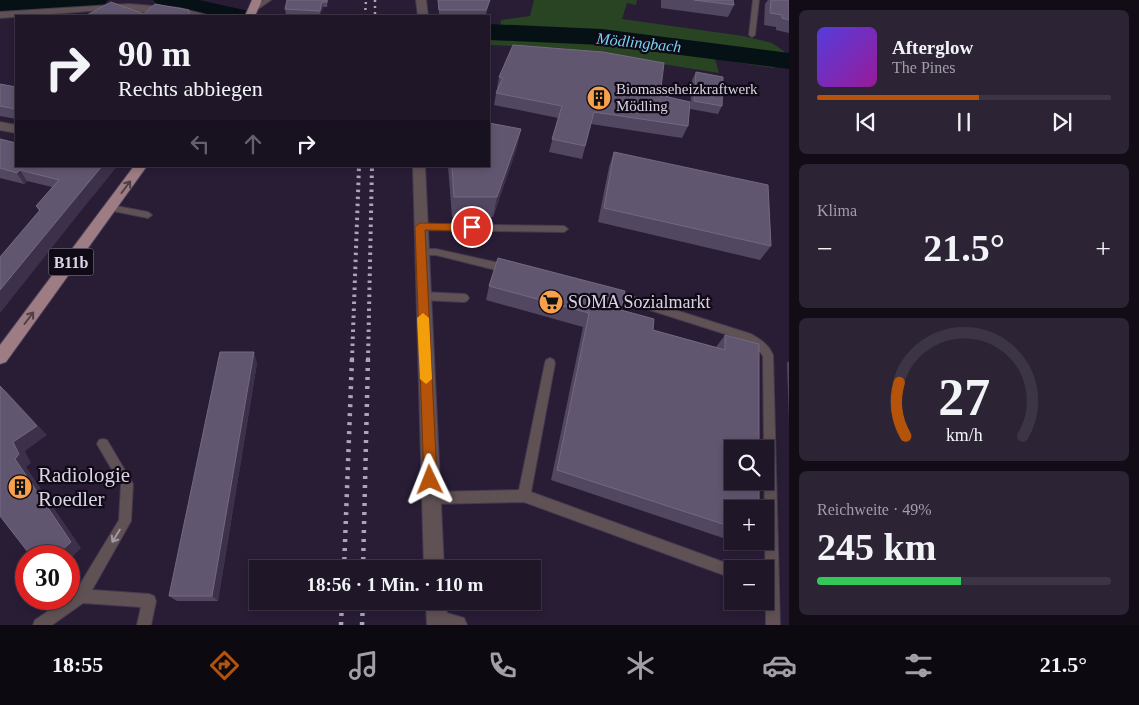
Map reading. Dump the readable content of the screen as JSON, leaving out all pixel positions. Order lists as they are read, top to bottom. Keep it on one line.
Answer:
{"streets":{"main road":["B11b"]},"water":["Mödlingbach"],"places":{"building":["Biomasseheizkraftwerk Mödling","Radiologie Roedler"],"supermarket":["SOMA Sozialmarkt"]},"page":{"turn":["90 m","Rechts abbiegen"],"song":["Afterglow","The Pines"],"tile":["Klima",["Reichweite · 49%","245 km"]],"heat":["−","21.5°","+"],"map_buttons":["+","−"],"limit":"30","trip":"18:56 · 1 Min. · 110 m","tabs":["18:55","21.5°"],"gauge":["27","km/h"]}}
